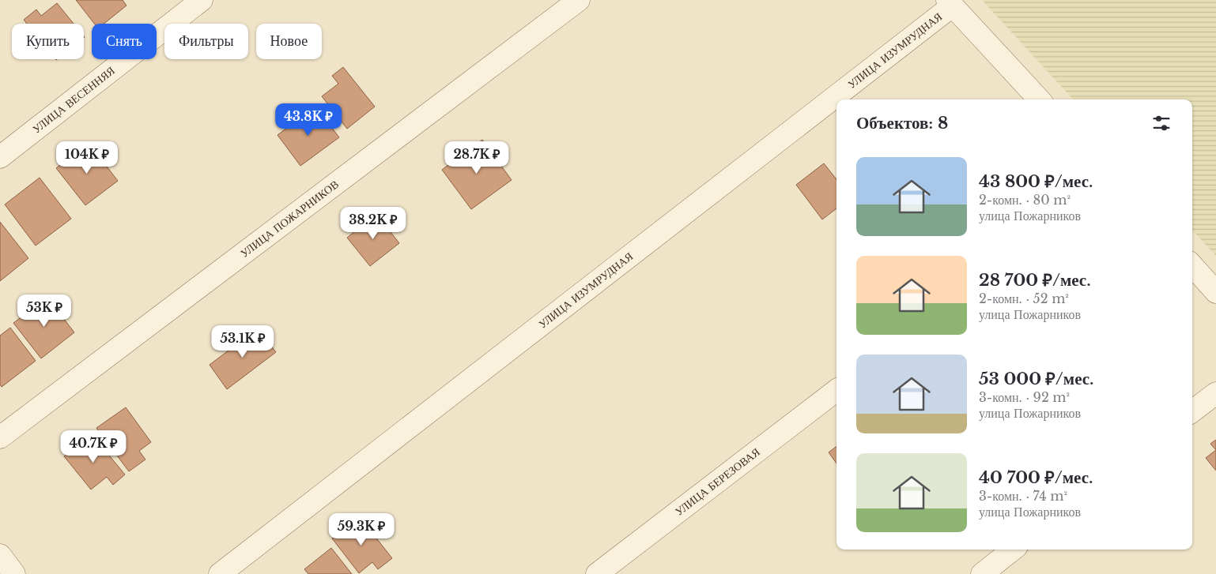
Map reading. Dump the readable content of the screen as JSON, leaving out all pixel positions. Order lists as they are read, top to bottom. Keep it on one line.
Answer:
{"streets":{"street":["УЛИЦА ИЗУМРУДНАЯ","УЛИЦА ВЕСЕННЯЯ","УЛИЦА ПОЖАРНИКОВ","УЛИЦА БЕРЕЗОВАЯ"]},"page":{"chip":["Купить","Снять","Фильтры","Новое"],"heading":"Объектов: 8","price":["43.8K ₽","104K ₽","28.7K ₽","38.2K ₽","53K ₽","53.1K ₽","40.7K ₽","59.3K ₽"],"list":[{"name":"43 800 ₽/мес.","note":"2-комн. · 80 m² · улица Пожарников"},{"name":"28 700 ₽/мес.","note":"2-комн. · 52 m² · улица Пожарников"},{"name":"53 000 ₽/мес.","note":"3-комн. · 92 m² · улица Пожарников"},{"name":"40 700 ₽/мес.","note":"3-комн. · 74 m² · улица Пожарников"}]}}
